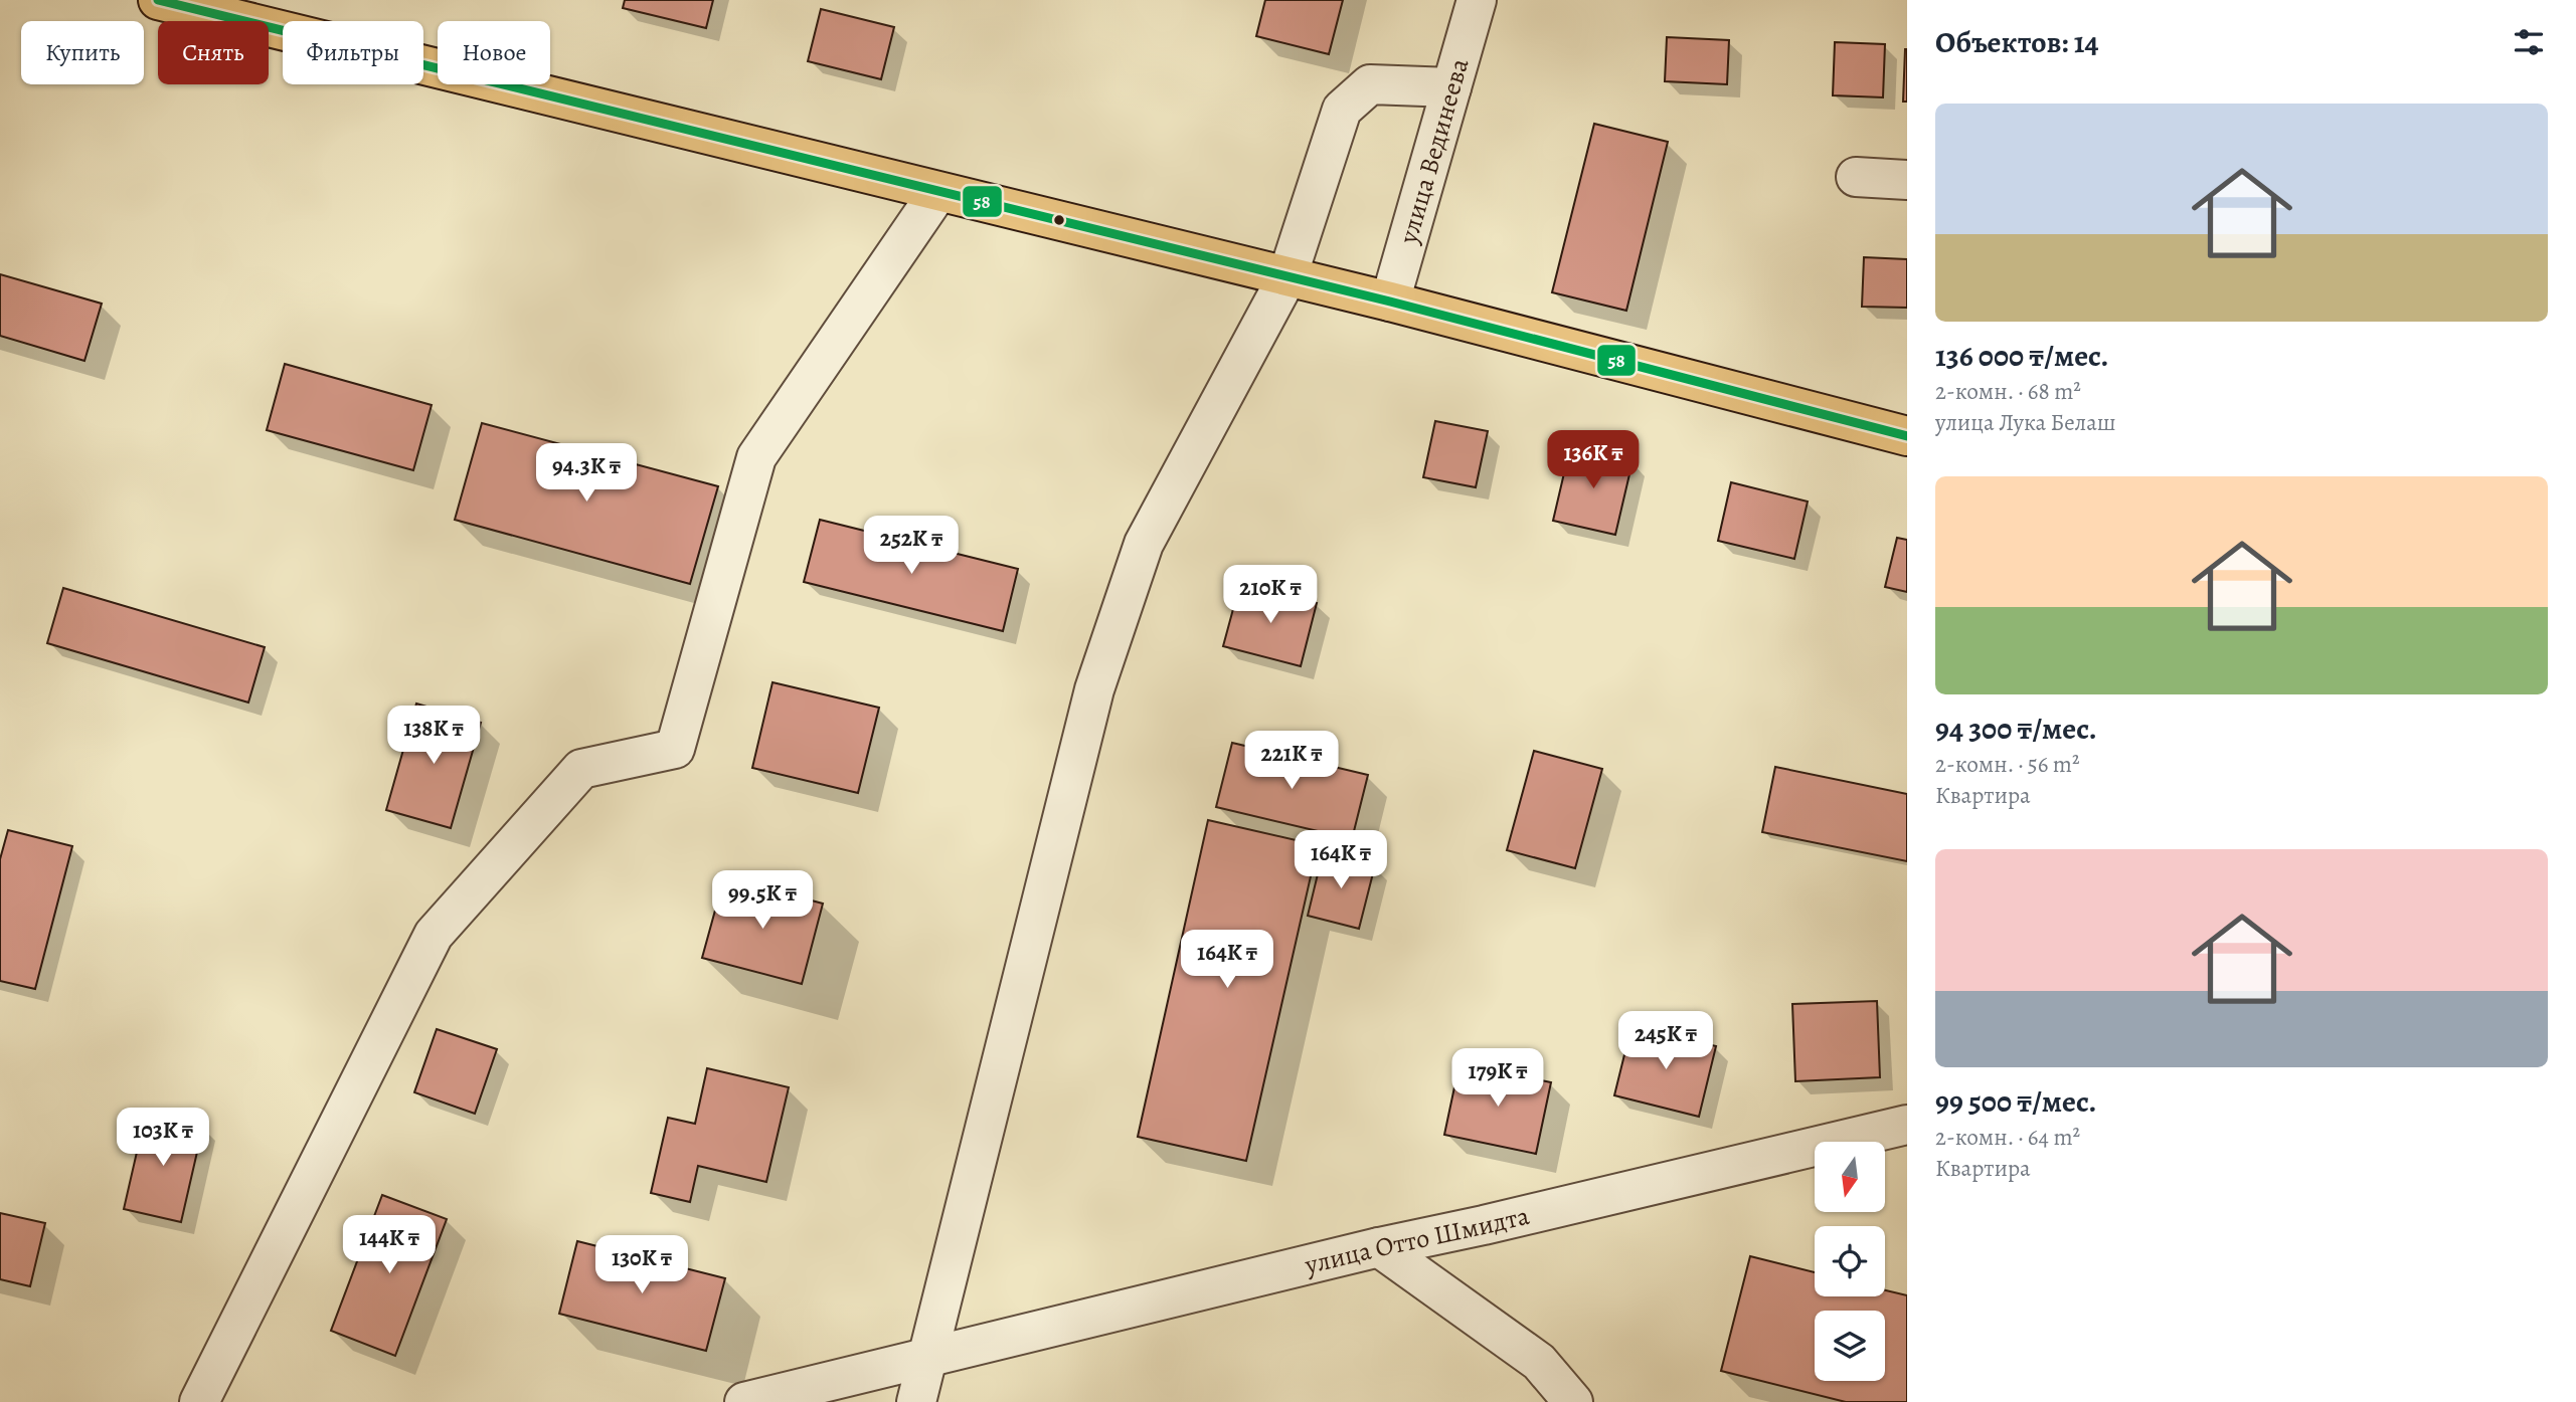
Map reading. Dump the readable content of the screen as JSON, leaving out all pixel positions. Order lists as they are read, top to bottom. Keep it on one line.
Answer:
{"streets":{"street":["улица Вединеева","улица Отто Шмидта"]},"lines":["transit line 58"],"north":"bottom","page":{"heading":"Объектов: 14","chip":["Купить","Снять","Фильтры","Новое"],"list":[{"name":"136 000 ₸/мес.","note":"2-комн. · 68 m² · улица Лука Белаш"},{"name":"94 300 ₸/мес.","note":"2-комн. · 56 m² · Квартира"},{"name":"99 500 ₸/мес.","note":"2-комн. · 64 m² · Квартира"}],"price":["136K ₸","94.3K ₸","252K ₸","210K ₸","138K ₸","221K ₸","164K ₸","99.5K ₸","164K ₸","245K ₸","179K ₸","103K ₸","144K ₸","130K ₸"]}}
